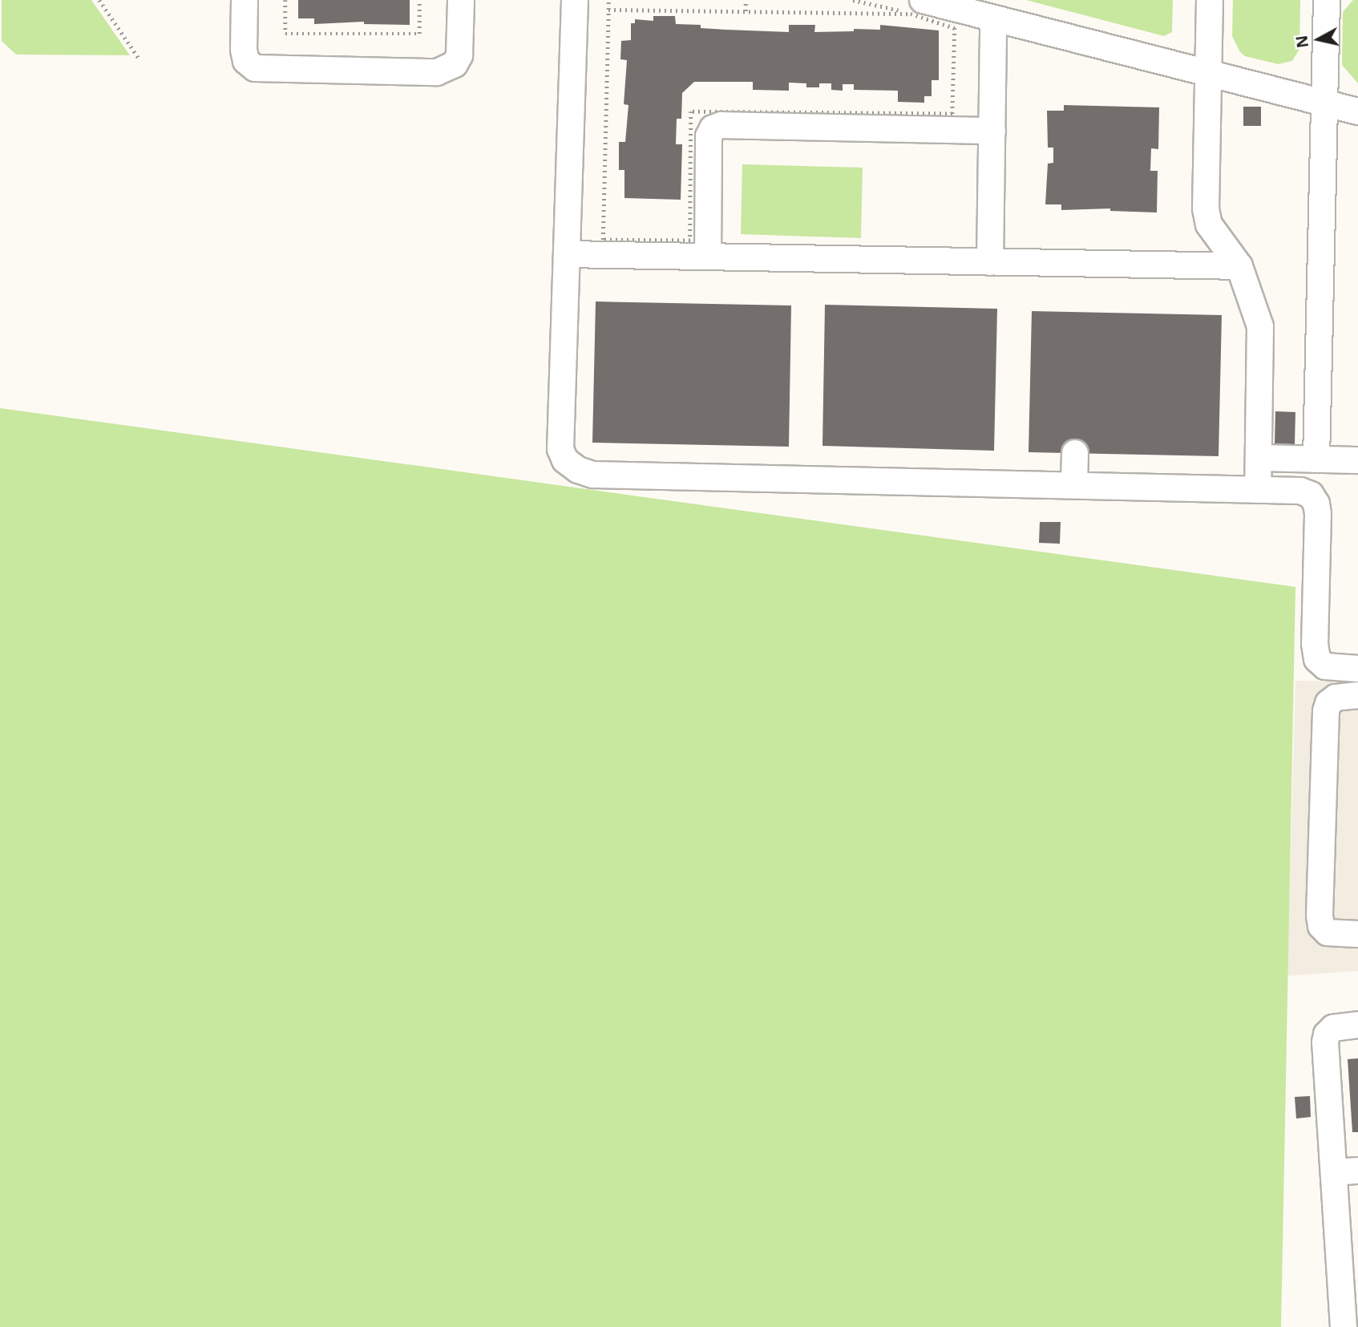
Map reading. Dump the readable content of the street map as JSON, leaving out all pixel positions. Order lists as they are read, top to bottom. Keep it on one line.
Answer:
{"north":"left"}
